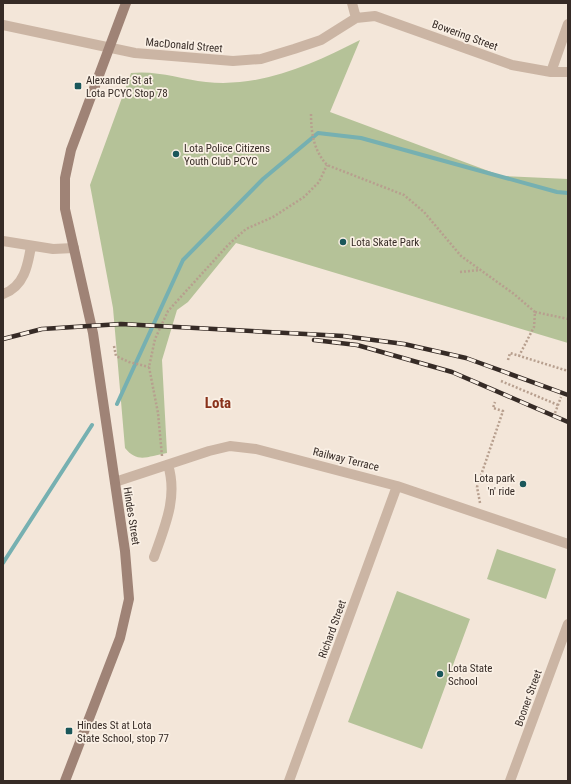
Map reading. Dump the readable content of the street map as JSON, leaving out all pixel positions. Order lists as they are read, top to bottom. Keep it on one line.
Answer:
{"streets":{"street":["Bowering Street","MacDonald Street","Railway Terrace","Hindes Street","Richard Street","Booner Street"]},"crossings":[["Bowering Street","MacDonald Street"],["MacDonald Street","Hindes Street"],["Railway Terrace","Hindes Street"],["Railway Terrace","Richard Street"]],"districts":["Lota"],"places":{"transit":["Alexander St at Lota PCYC Stop 78","Hindes St at Lota State School, stop 77"],"other":["Lota Police Citizens Youth Club PCYC","Lota Skate Park","Lota park 'n' ride","Lota State School"]}}
